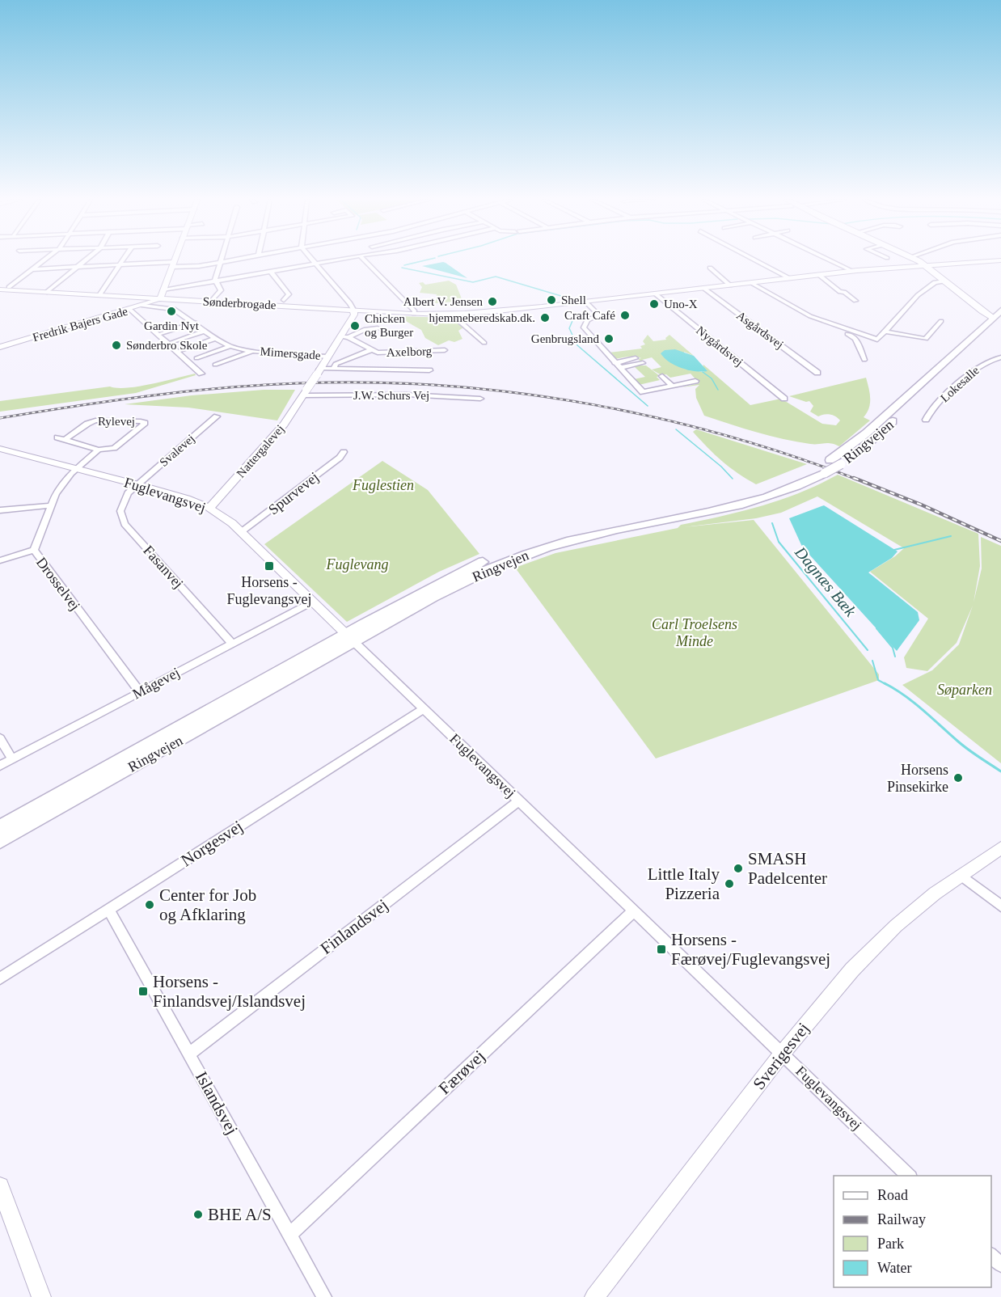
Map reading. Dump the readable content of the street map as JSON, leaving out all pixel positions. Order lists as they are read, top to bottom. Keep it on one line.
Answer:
{"streets":{"main road":["Ringvejen"],"street":["Sønderbrogade","Fredrik Bajers Gade","Asgårdsvej","Nygårdsvej","Axelborg","Mimersgade","Lokesalle","J.W. Schurs Vej","Rylevej","Svalevej","Nattergalevej","Spurvevej","Fuglevangsvej","Fasanvej","Drosselvej","Mågevej","Norgesvej","Finlandsvej","Sverigesvej","Færøvej","Islandsvej"]},"crossings":[["Sønderbrogade","Fredrik Bajers Gade"],["Sønderbrogade","Asgårdsvej"],["Sønderbrogade","Nygårdsvej"],["Sønderbrogade","Nattergalevej"],["Fredrik Bajers Gade","Mimersgade"],["Axelborg","Nattergalevej"],["Mimersgade","Nattergalevej"],["J.W. Schurs Vej","Nattergalevej"],["Rylevej","Fuglevangsvej"],["Rylevej","Drosselvej"],["Ringvejen","Fuglevangsvej"],["Svalevej","Fuglevangsvej"],["Svalevej","Fasanvej"],["Nattergalevej","Fuglevangsvej"],["Spurvevej","Fuglevangsvej"],["Fuglevangsvej","Fasanvej"],["Fuglevangsvej","Drosselvej"],["Fuglevangsvej","Mågevej"],["Fuglevangsvej","Norgesvej"],["Fuglevangsvej","Finlandsvej"],["Fuglevangsvej","Sverigesvej"],["Fuglevangsvej","Færøvej"],["Fasanvej","Mågevej"],["Drosselvej","Mågevej"],["Norgesvej","Islandsvej"],["Finlandsvej","Islandsvej"],["Færøvej","Islandsvej"]],"water":["Dagnæs Bæk"],"parks":["Fuglestien","Fuglevang","Carl Troelsens Minde","Søparken"],"places":{"other":["Shell","Albert V. Jensen","Uno-X","Gardin Nyt","Craft Café","hjemmeberedskab.dk.","Chicken og Burger","Genbrugsland","Sønderbro Skole","Horsens Pinsekirke","SMASH Padelcenter","Little Italy Pizzeria","Center for Job og Afklaring","BHE A/S"],"transit":["Horsens - Fuglevangsvej","Horsens - Færøvej/Fuglevangsvej","Horsens - Finlandsvej/Islandsvej"]},"legend":["Road","Railway","Park","Water"]}
